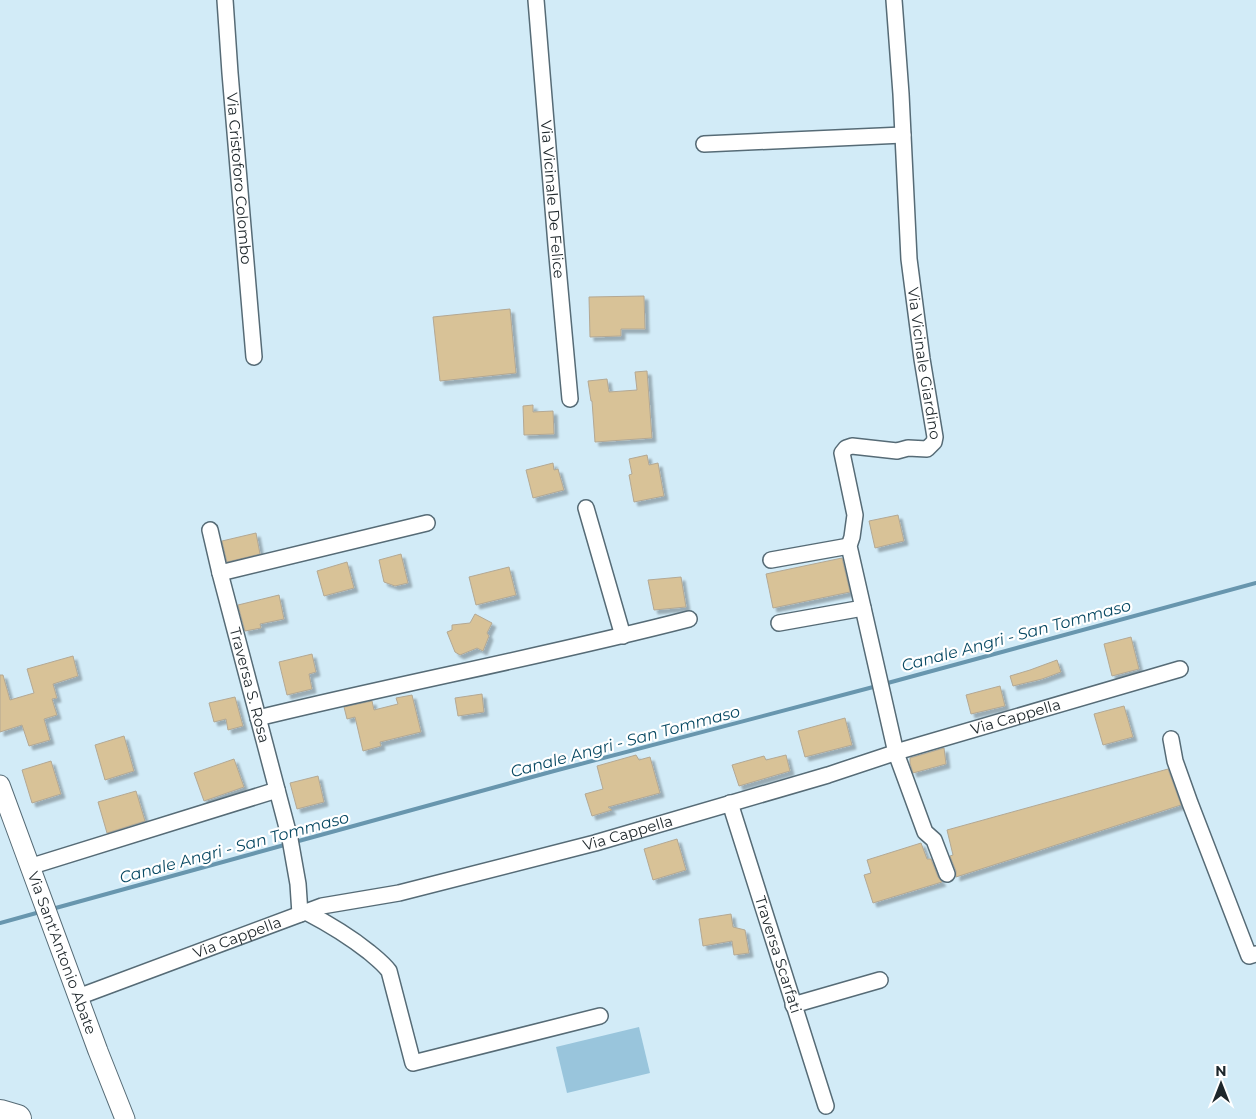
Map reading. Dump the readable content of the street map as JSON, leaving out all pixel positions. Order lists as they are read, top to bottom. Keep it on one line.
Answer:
{"streets":{"street":["Via Cristoforo Colombo","Via Vicinale De Felice","Via Vicinale Giardino","Traversa S. Rosa","Via Cappella","Via Sant'Antonio Abate","Traversa Scarfati"]},"crossings":[["Via Vicinale Giardino","Via Cappella"],["Traversa S. Rosa","Via Cappella"],["Via Cappella","Via Sant'Antonio Abate"],["Via Cappella","Traversa Scarfati"]],"water":["Canale Angri - San Tommaso"],"north":"top"}
